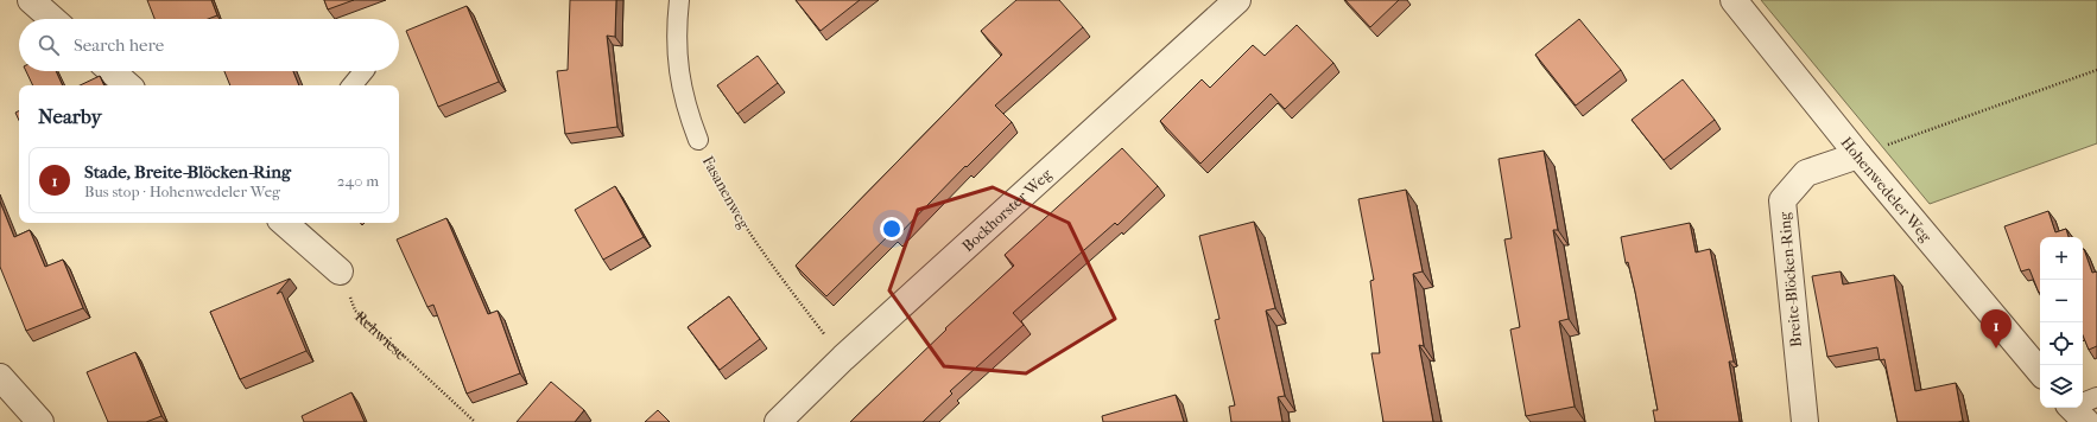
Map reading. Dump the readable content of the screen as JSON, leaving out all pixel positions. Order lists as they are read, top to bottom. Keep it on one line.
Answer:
{"streets":{"street":["Hohenwedeler Weg","Bockhorster Weg","Breite-Blöcken-Ring"],"lane":["Fasanenweg"],"path":["Rehwiese"]},"crossings":[["Hohenwedeler Weg","Breite-Blöcken-Ring"],["Fasanenweg","Bockhorster Weg"]],"page":{"search":"Search here","heading":"Nearby","list":[{"mark":"1","name":"Stade, Breite-Blöcken-Ring","note":"Bus stop · Hohenwedeler Weg","value":"240 m"}],"map_buttons":["+","−"],"pins":"1"}}
